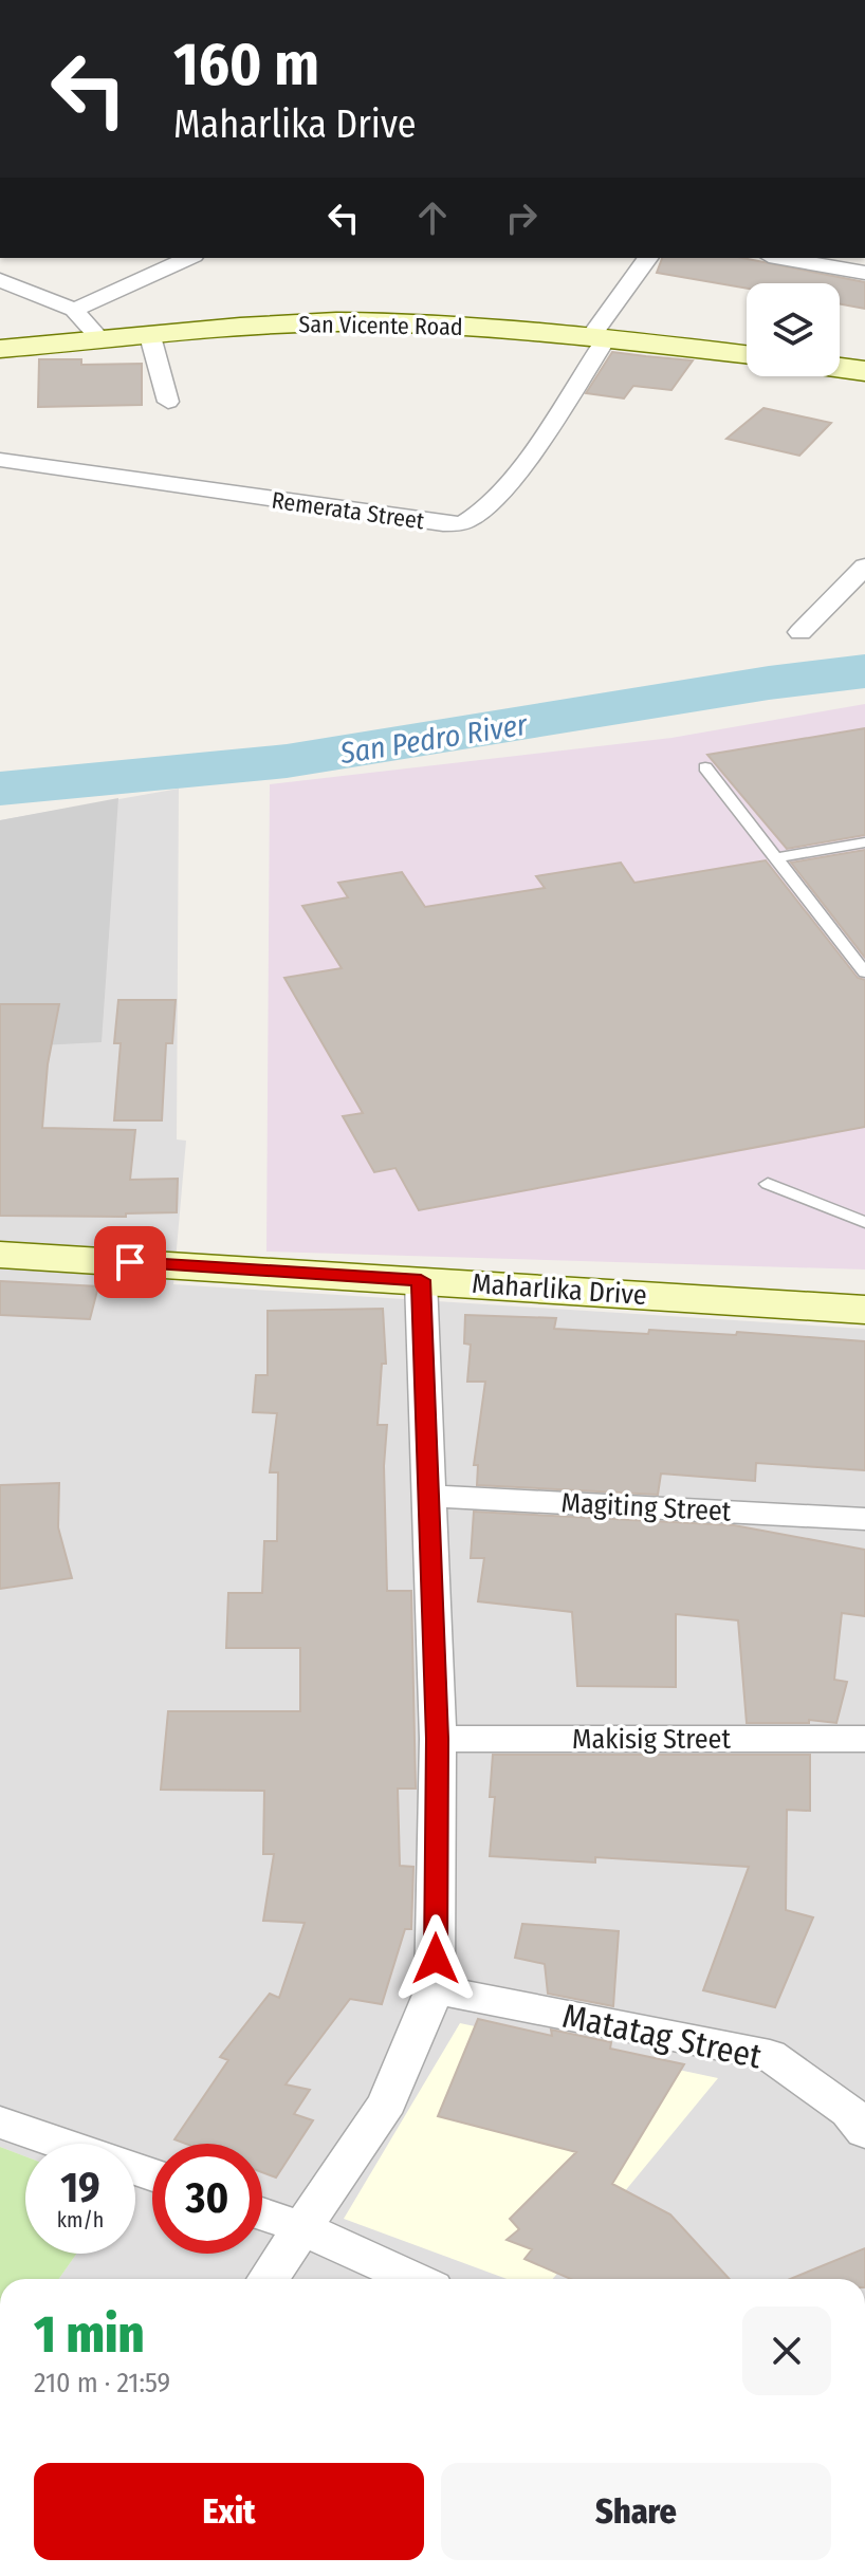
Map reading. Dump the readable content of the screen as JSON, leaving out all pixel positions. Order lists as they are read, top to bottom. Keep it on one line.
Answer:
{"streets":{"main road":["San Vicente Road","Maharlika Drive"],"street":["Remerata Street","Magiting Street","Makisig Street","Matatag Street"]},"crossings":[["San Vicente Road","Remerata Street"]],"water":["San Pedro River"],"page":{"turn":["160 m","Maharlika Drive"],"speed":"19 km/h","limit":"30","heading":["1 min","210 m · 21:59"],"buttons":["Exit","Share"]}}
